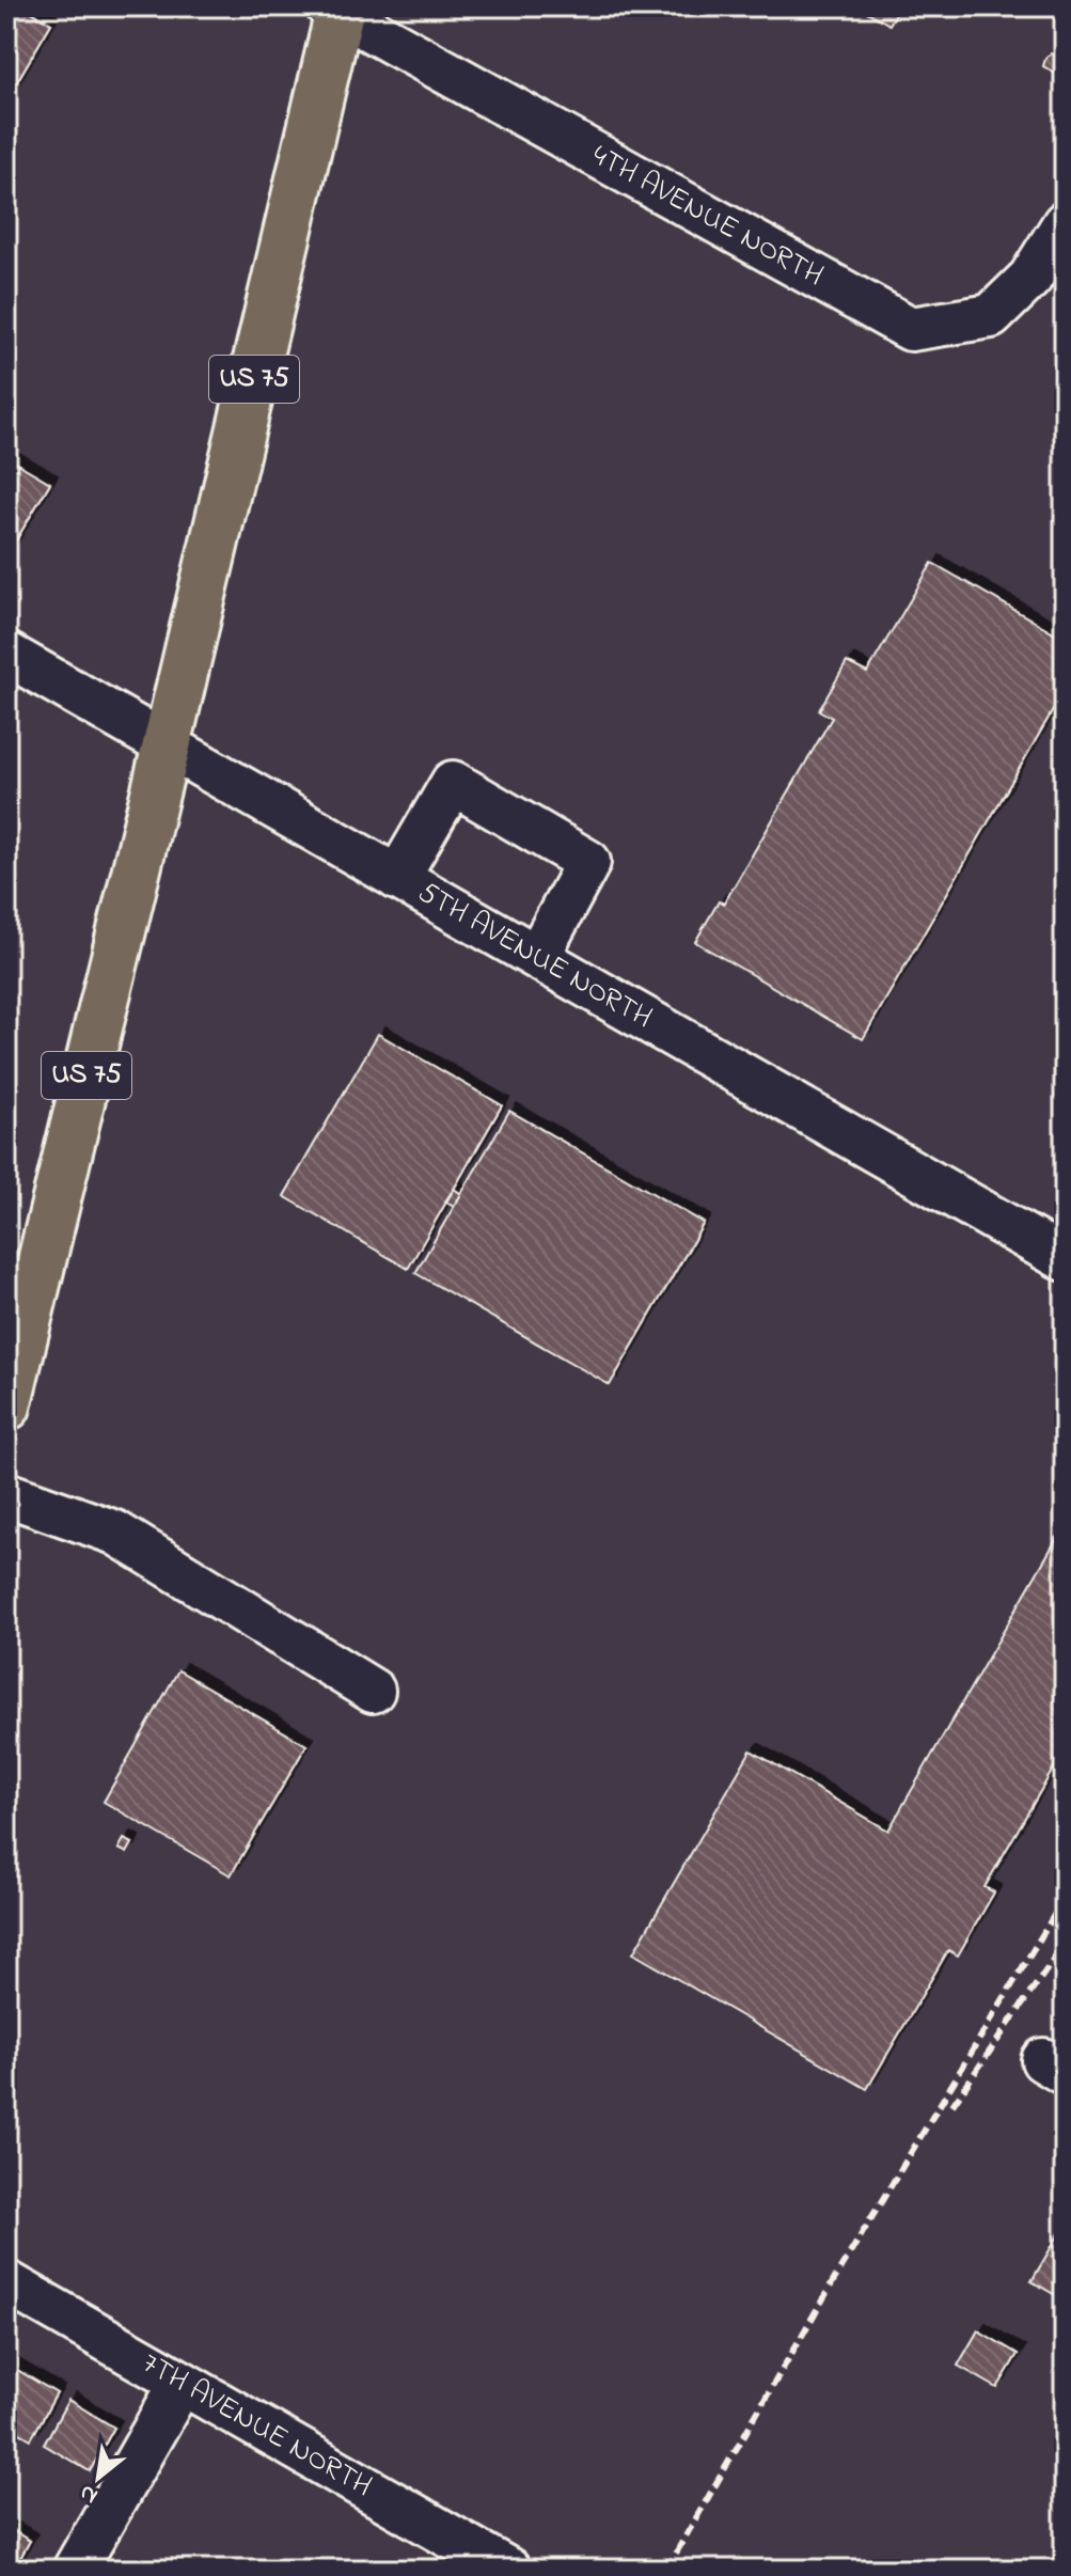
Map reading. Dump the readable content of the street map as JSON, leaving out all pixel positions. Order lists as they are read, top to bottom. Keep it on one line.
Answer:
{"streets":{"main road":["US 75"],"street":["4TH AVENUE NORTH","5TH AVENUE NORTH","7TH AVENUE NORTH"]},"crossings":[["4TH AVENUE NORTH","US 75"],["US 75","5TH AVENUE NORTH"]],"north":"bottom left"}
